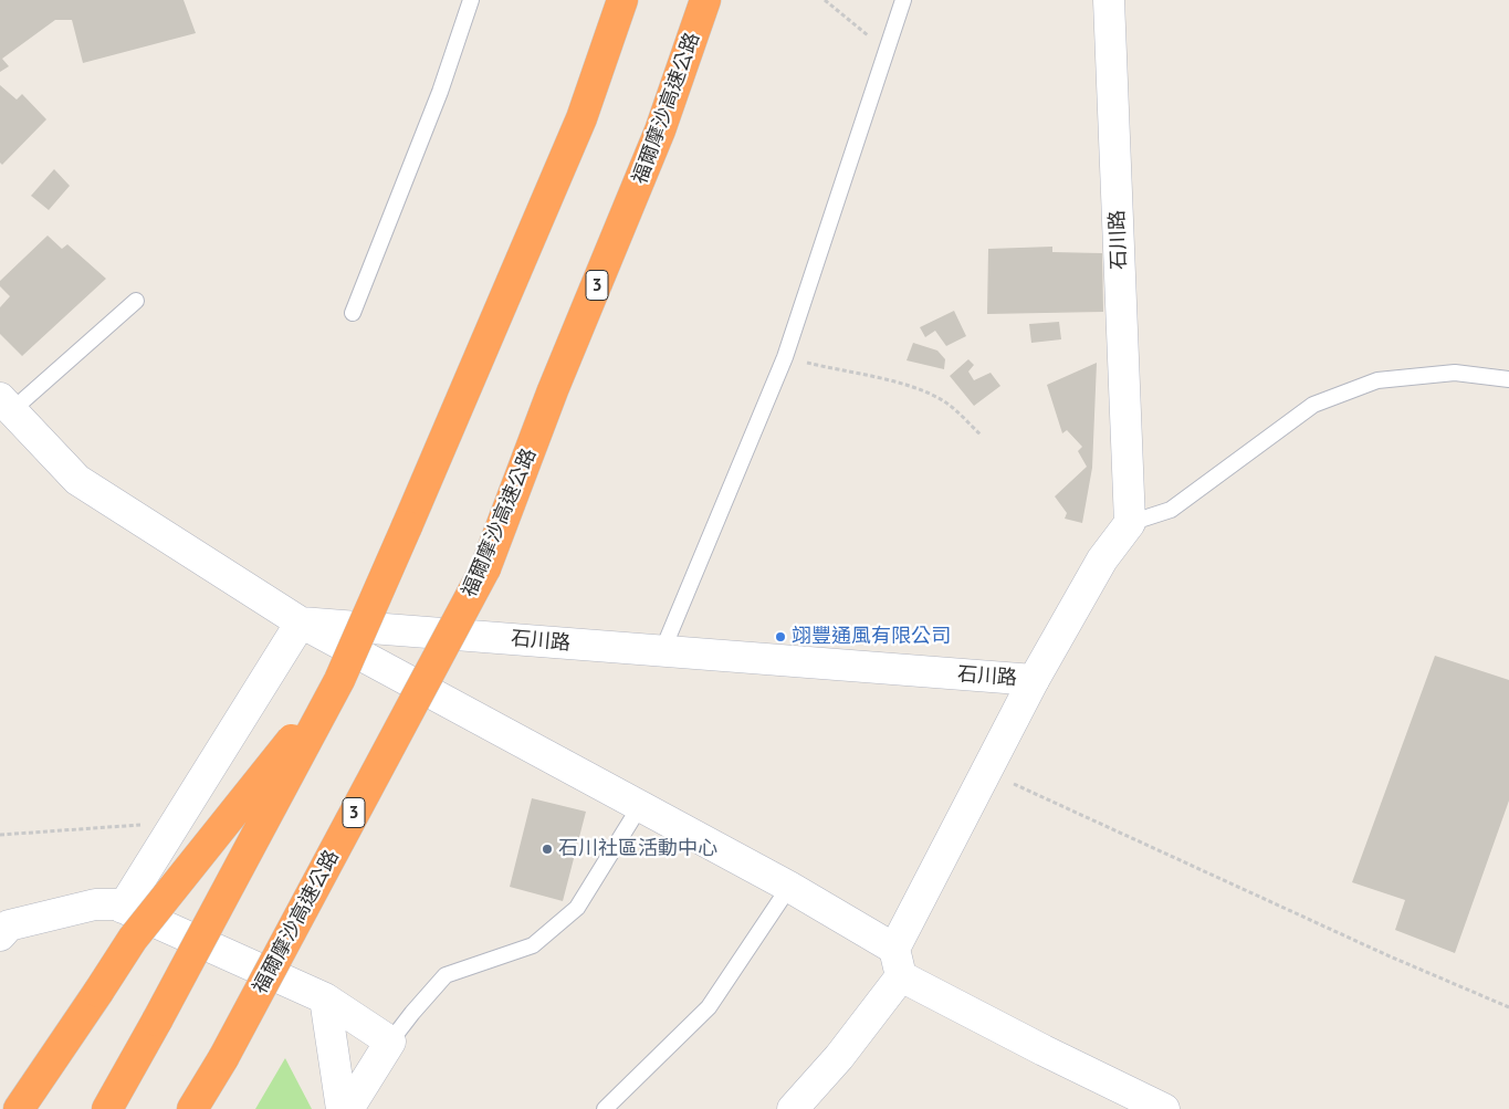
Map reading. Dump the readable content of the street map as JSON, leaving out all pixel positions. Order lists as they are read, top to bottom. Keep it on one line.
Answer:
{"streets":{"highway":["福爾摩沙高速公路","3"],"street":["石川路"]},"places":["翊豐通風有限公司","石川社區活動中心"]}
